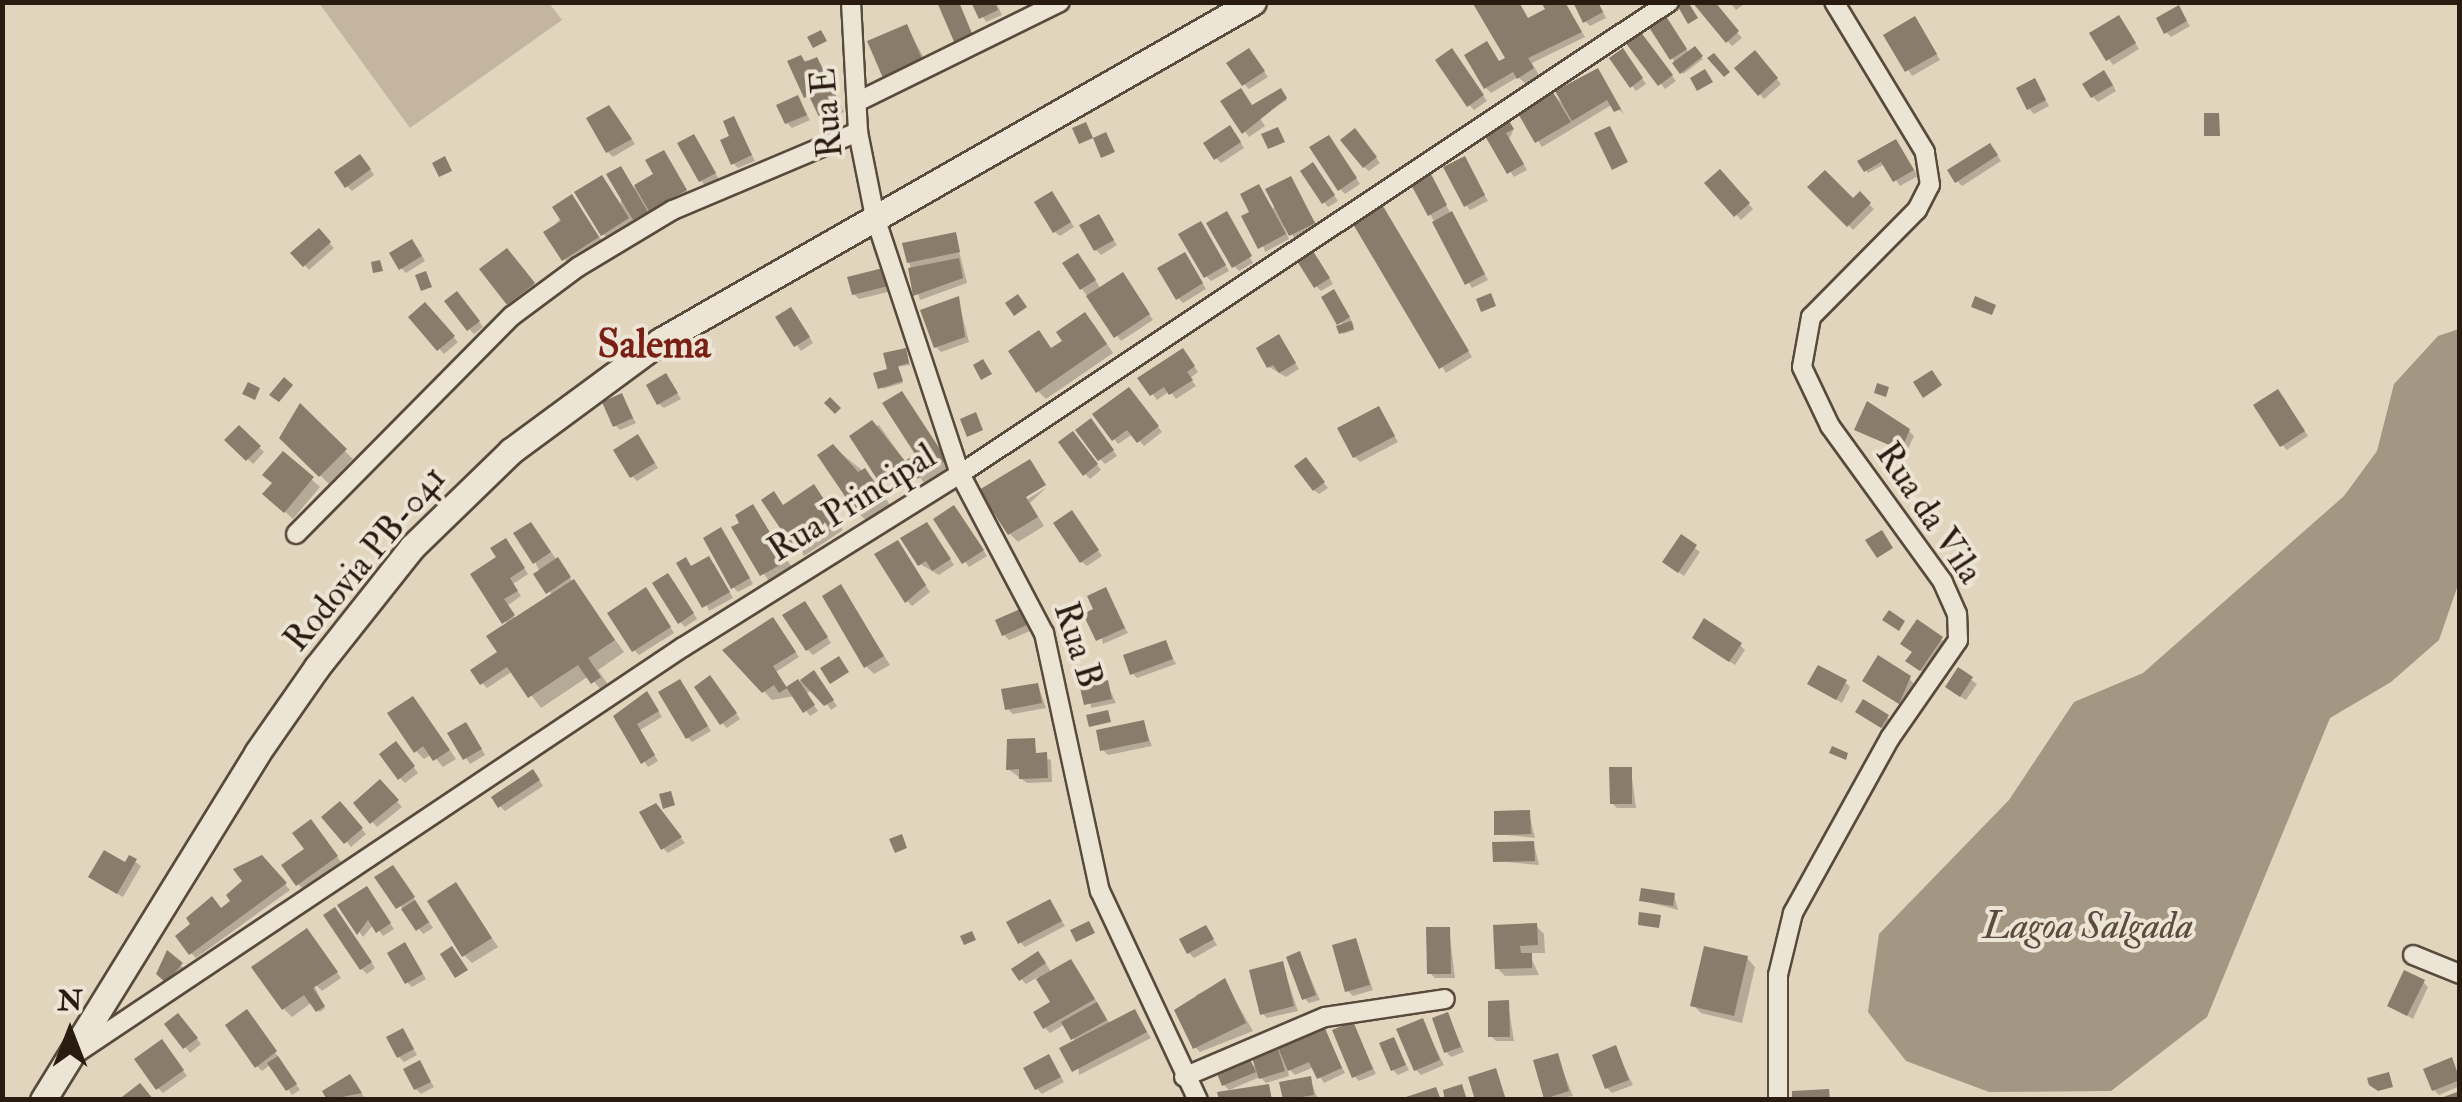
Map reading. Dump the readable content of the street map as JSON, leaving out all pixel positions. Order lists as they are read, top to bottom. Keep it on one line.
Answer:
{"streets":{"main road":["Rodovia PB-041"],"street":["Rua E","Rua Principal","Rua da Vila","Rua B"]},"crossings":[["Rua E","Rodovia PB-041"],["Rua E","Rua B"],["Rua Principal","Rodovia PB-041"],["Rua Principal","Rua B"],["Rodovia PB-041","Rua B"]],"districts":["Salema"],"water":["Lagoa Salgada"],"north":"top"}
